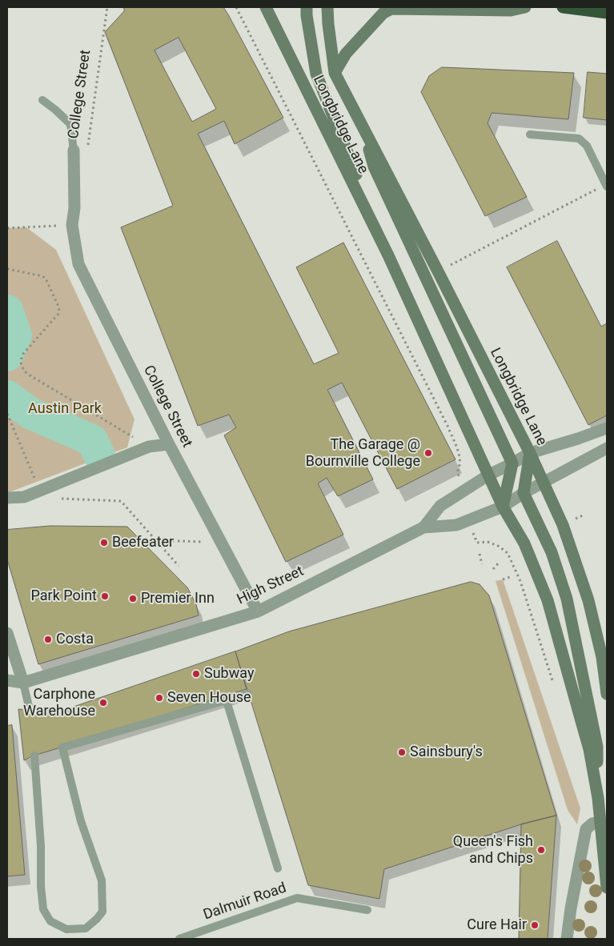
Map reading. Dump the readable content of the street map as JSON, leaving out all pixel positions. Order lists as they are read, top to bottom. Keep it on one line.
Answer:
{"streets":{"street":["College Street","Longbridge Lane","High Street"],"lane":["Dalmuir Road"]},"crossings":[["College Street","High Street"],["Longbridge Lane","High Street"]],"parks":["Austin Park"],"places":["The Garage @ Bournville College","Beefeater","Park Point","Premier Inn","Costa","Subway","Seven House","Carphone Warehouse","Sainsbury's","Queen's Fish and Chips","Cure Hair"]}
